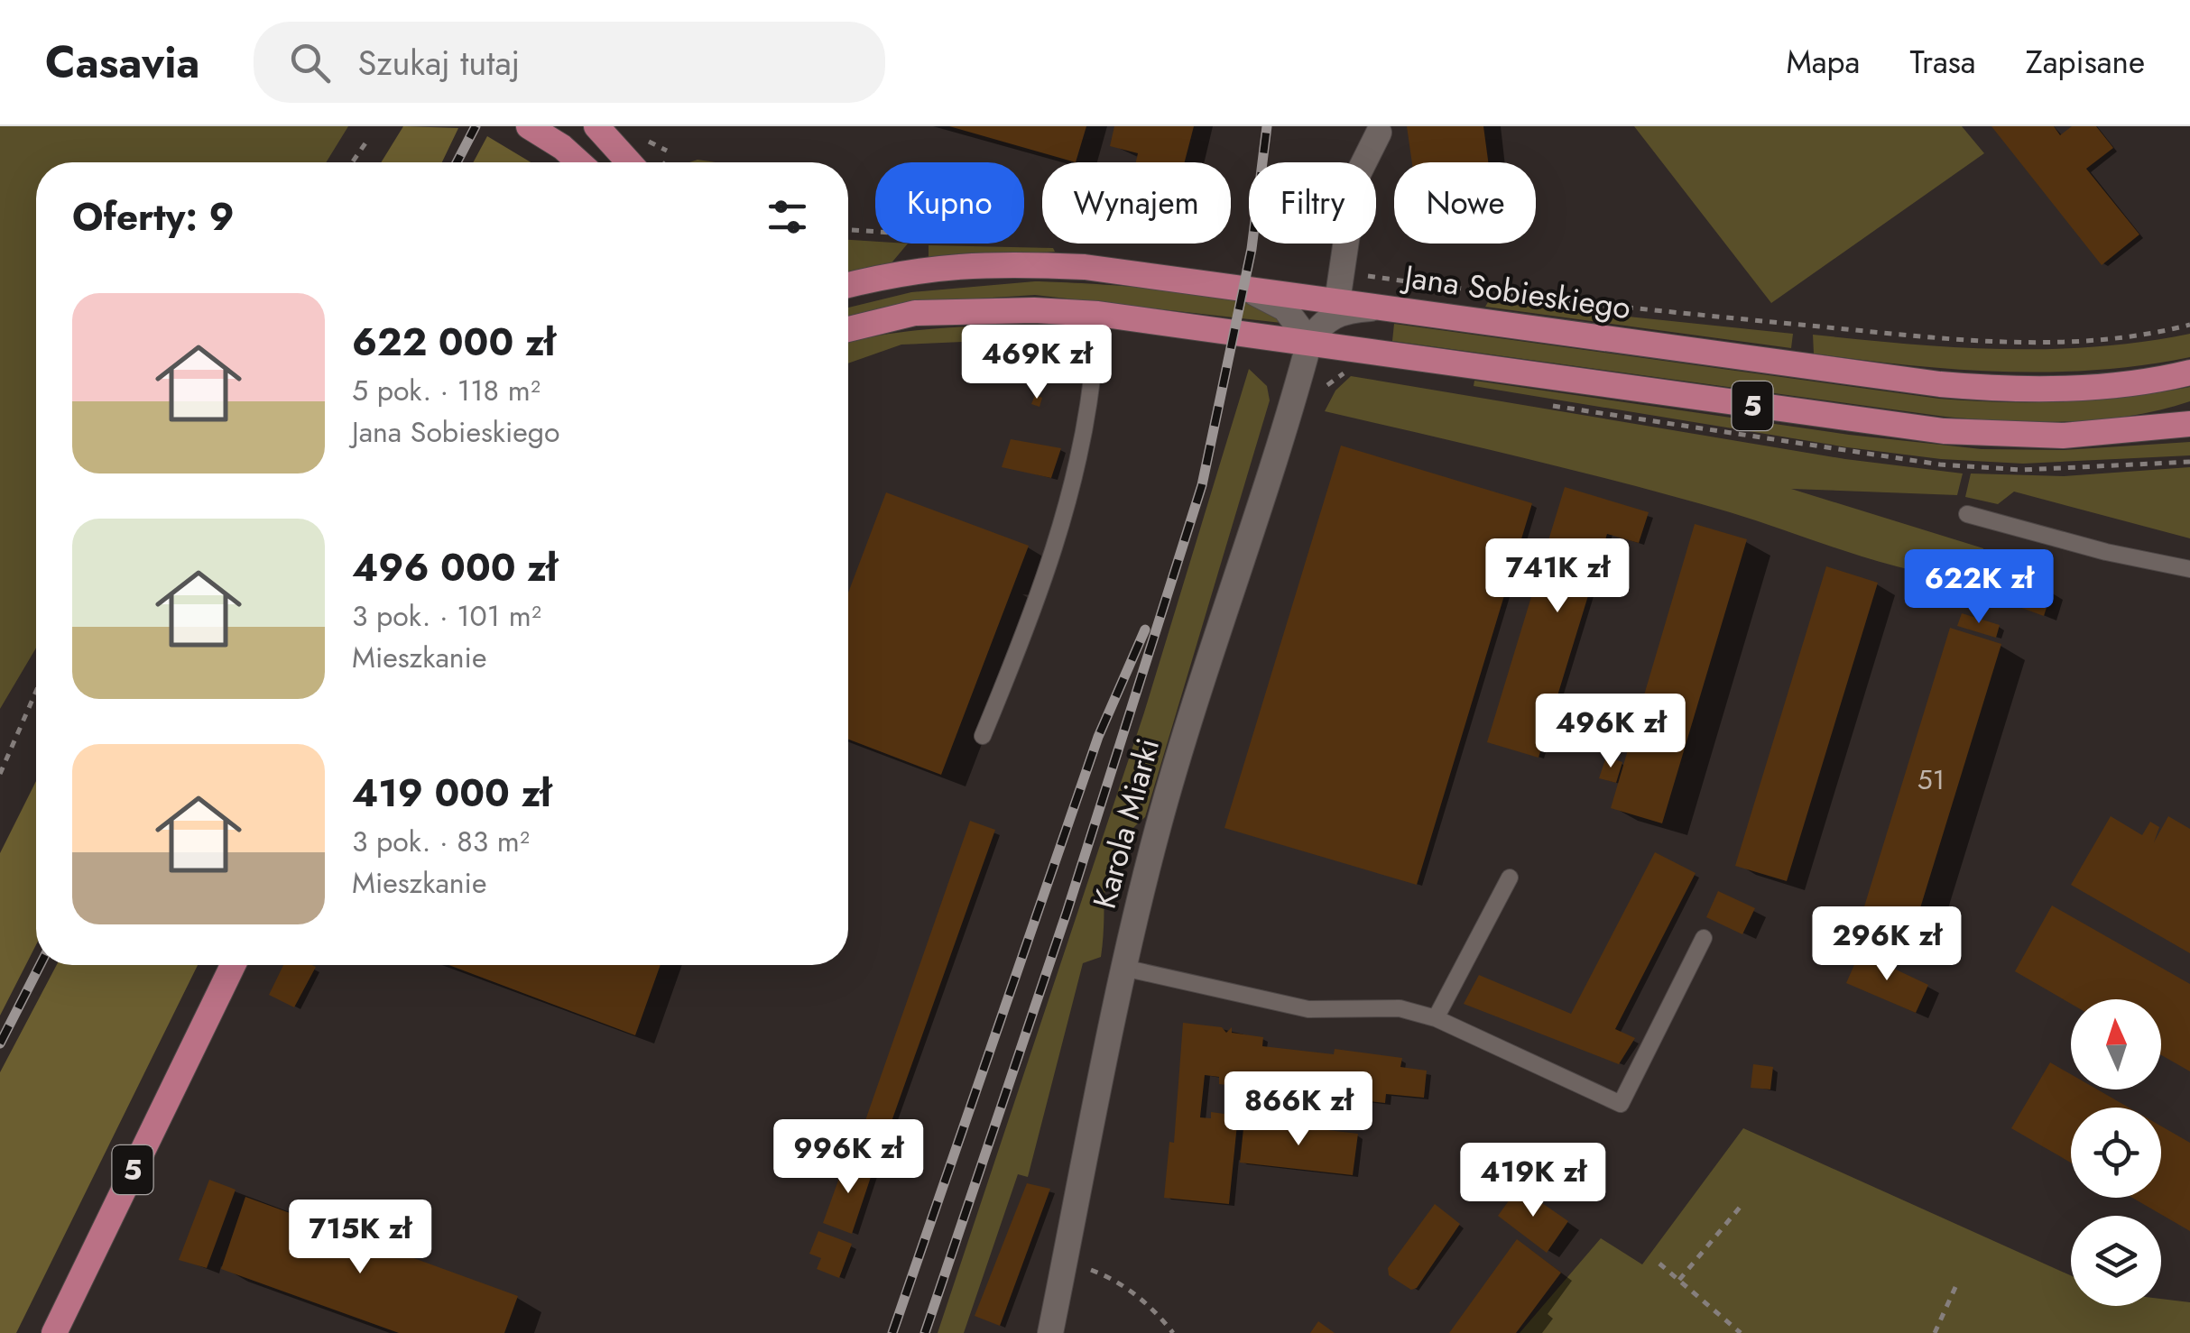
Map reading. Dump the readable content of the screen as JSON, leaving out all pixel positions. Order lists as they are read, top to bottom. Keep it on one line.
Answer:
{"streets":{"main road":["Jana Sobieskiego","5"],"street":["Karola Miarki"]},"crossings":[["5","Karola Miarki"]],"house_numbers":["51"],"north":"top","page":{"header":"Casavia","search":"Szukaj tutaj","nav":["Mapa","Trasa","Zapisane"],"chip":["Kupno","Wynajem","Filtry","Nowe"],"heading":"Oferty: 9","list":[{"name":"622 000 zł","note":"5 pok. · 118 m² · Jana Sobieskiego"},{"name":"496 000 zł","note":"3 pok. · 101 m² · Mieszkanie"},{"name":"419 000 zł","note":"3 pok. · 83 m² · Mieszkanie"}],"price":["469K zł","741K zł","622K zł","496K zł","296K zł","866K zł","996K zł","419K zł","715K zł"]}}
